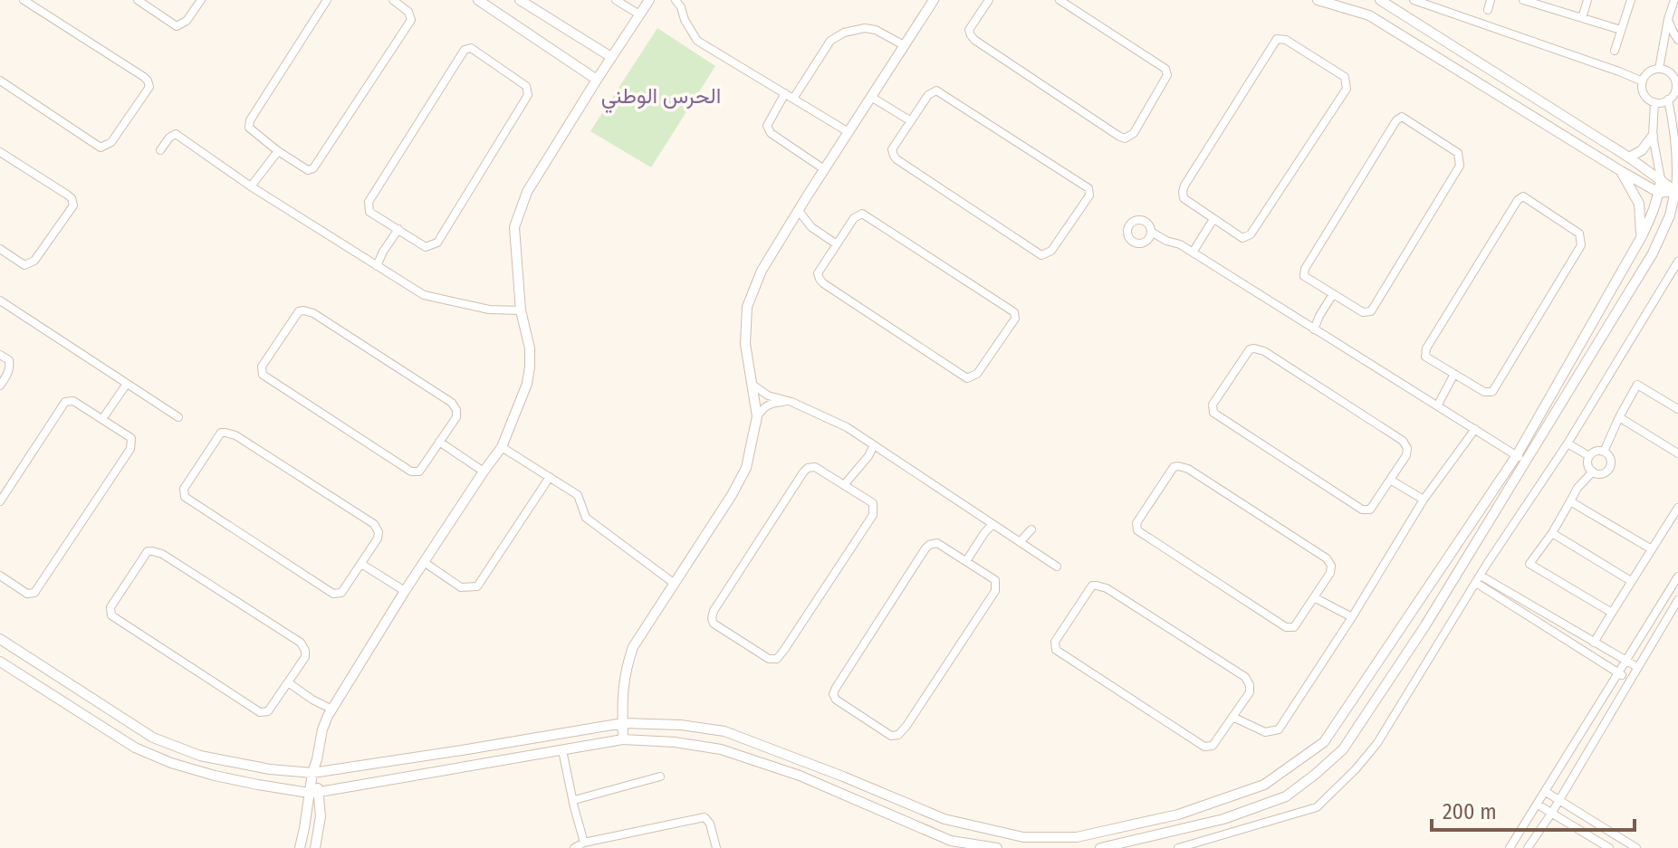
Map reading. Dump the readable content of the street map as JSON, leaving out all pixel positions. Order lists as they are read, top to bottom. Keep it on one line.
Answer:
{"districts":["الحرس الوطني"],"scale_bar":"200 m"}
